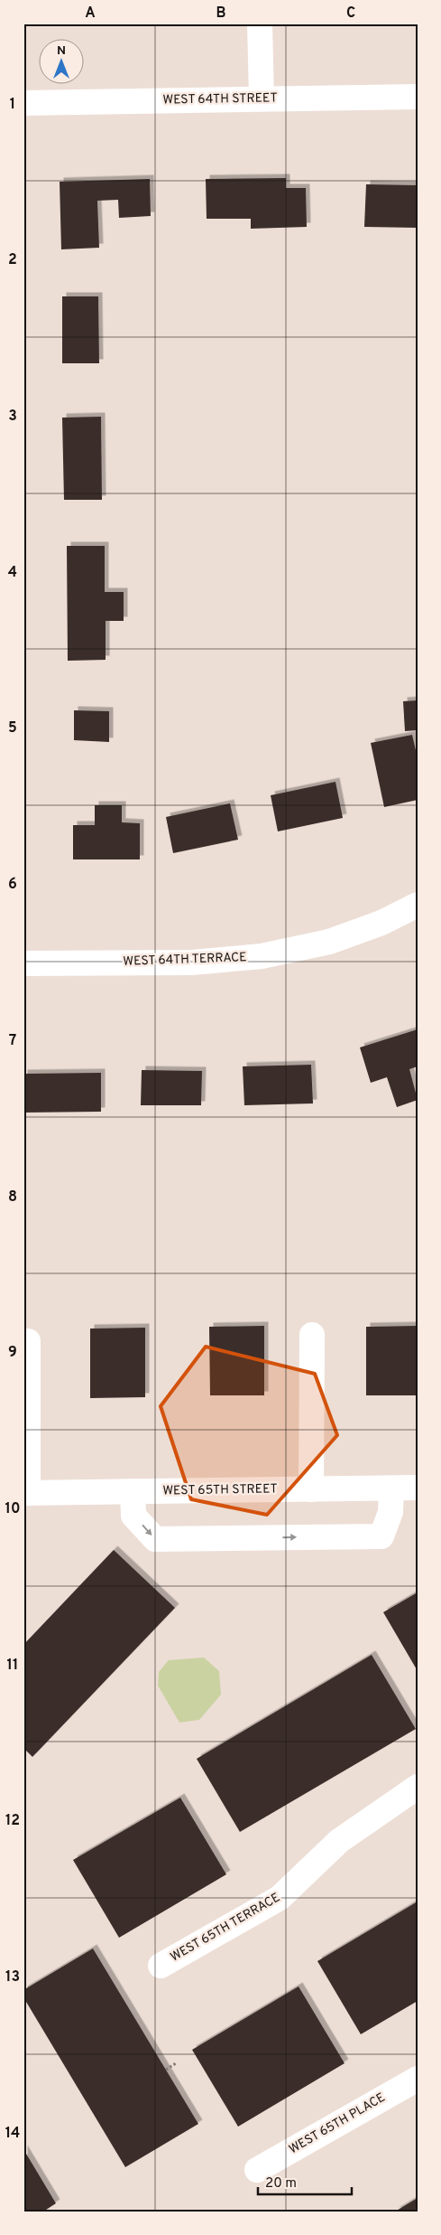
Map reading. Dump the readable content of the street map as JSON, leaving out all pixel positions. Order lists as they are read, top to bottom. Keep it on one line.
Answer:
{"streets":{"street":["WEST 64TH STREET","WEST 64TH TERRACE","WEST 65TH STREET","WEST 65TH TERRACE","WEST 65TH PLACE"]},"scale_bar":"20 m","north":"top","grid":{"columns":["A","B","C"],"rows":["1","2","3","4","5","6","7","8","9","10","11","12","13","14"]}}
